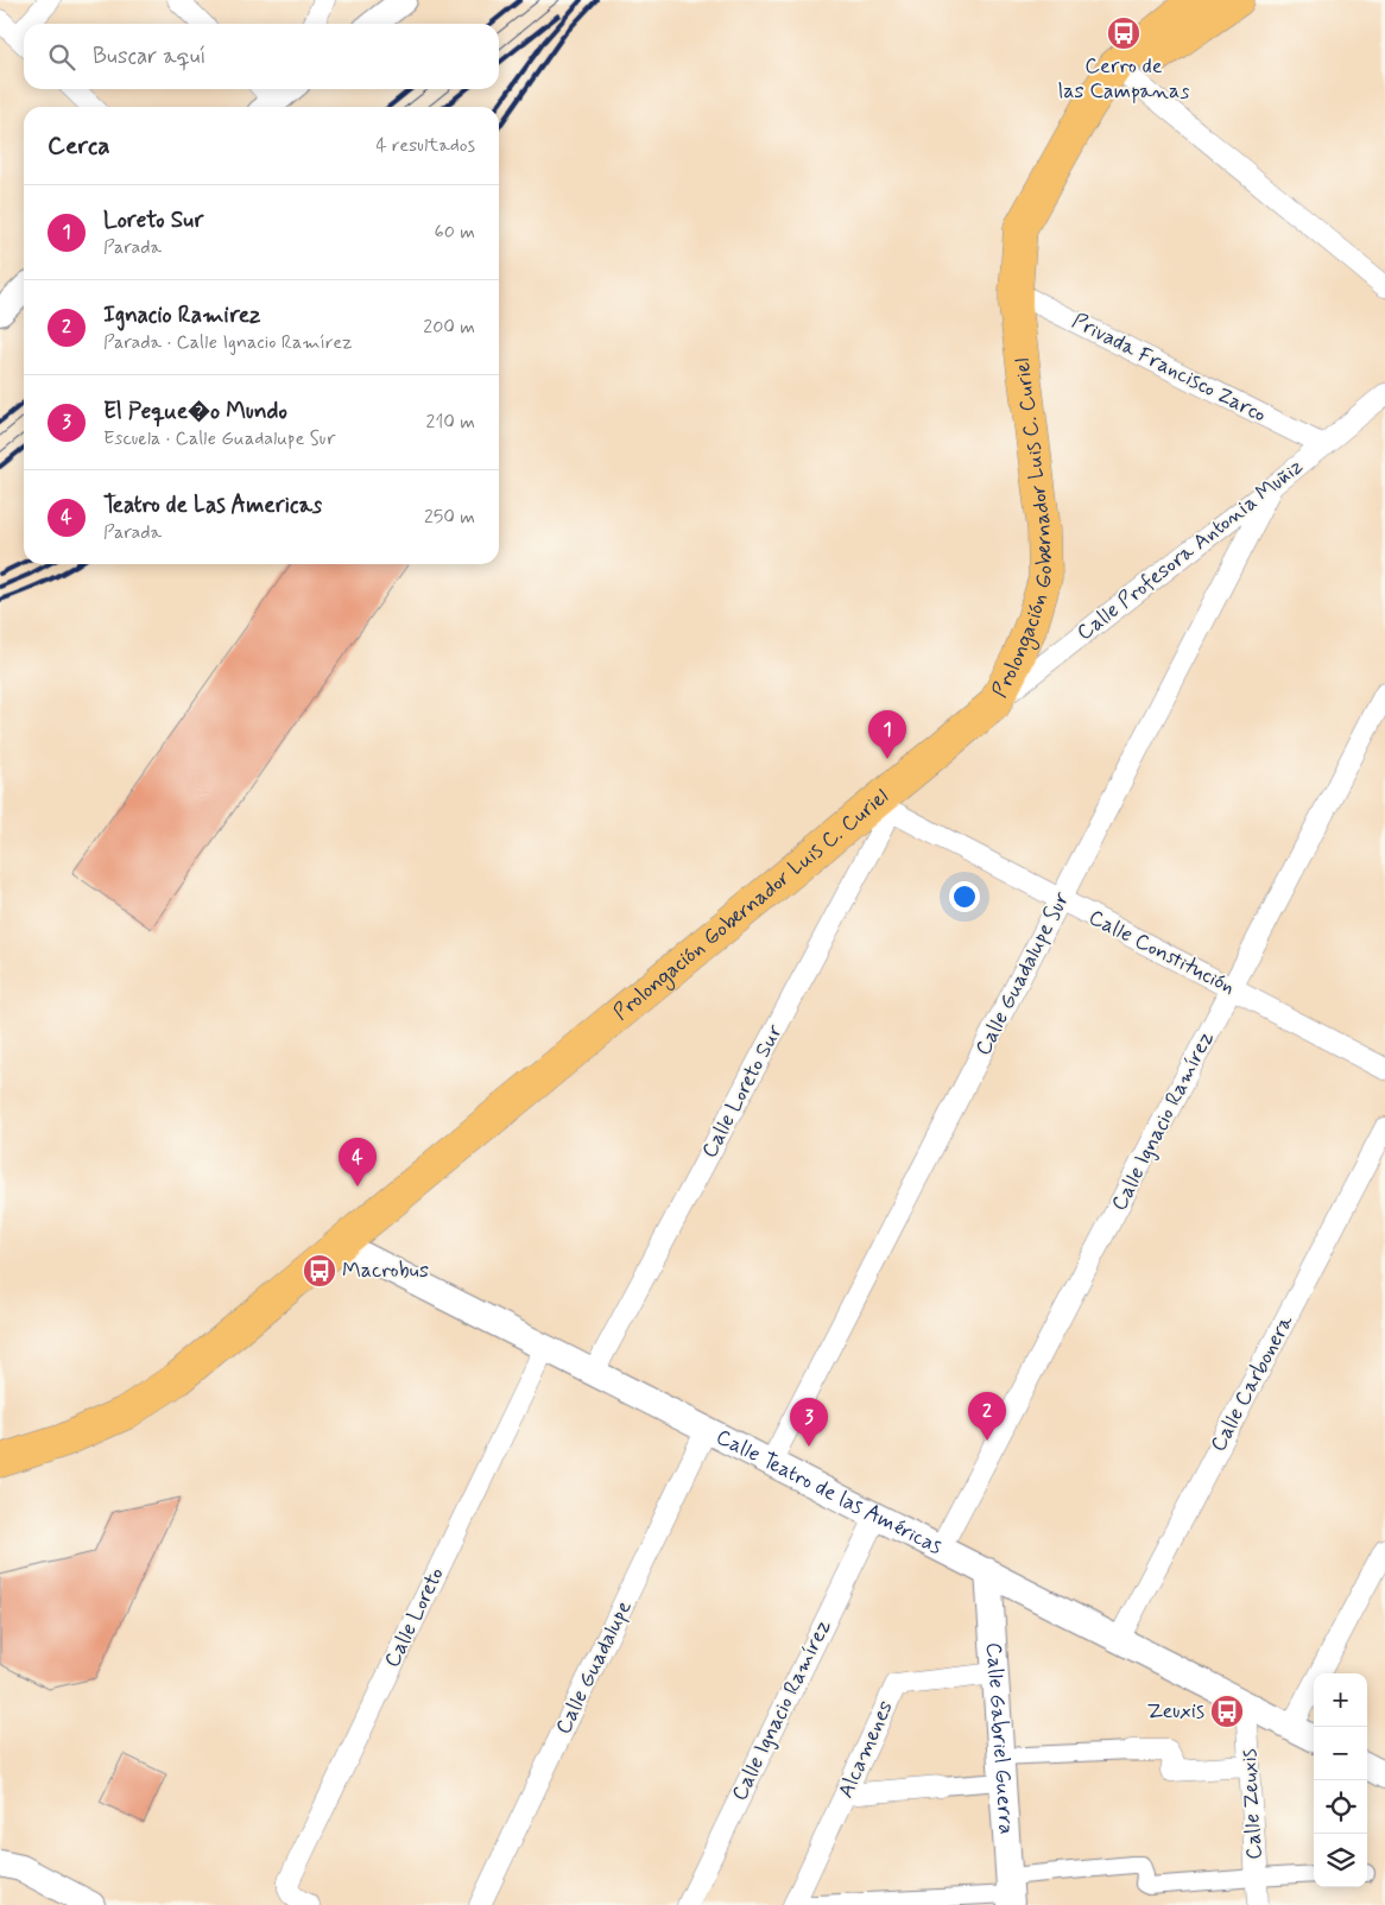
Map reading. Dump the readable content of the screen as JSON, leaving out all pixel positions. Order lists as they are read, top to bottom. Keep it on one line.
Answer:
{"streets":{"main road":["Prolongación Gobernador Luis C. Curiel"],"street":["Privada Francisco Zarco","Calle Profesora Antonia Muñiz","Calle Constitución","Calle Guadalupe Sur","Calle Loreto Sur","Calle Ignacio Ramírez","Calle Carbonera","Calle Teatro de las Américas","Calle Loreto","Calle Guadalupe","Calle Gabriel Guerra","Alcamenes","Calle Zeuxis"]},"crossings":[["Privada Francisco Zarco","Prolongación Gobernador Luis C. Curiel"],["Privada Francisco Zarco","Calle Profesora Antonia Muñiz"],["Prolongación Gobernador Luis C. Curiel","Calle Profesora Antonia Muñiz"],["Prolongación Gobernador Luis C. Curiel","Calle Constitución"],["Prolongación Gobernador Luis C. Curiel","Calle Loreto Sur"],["Prolongación Gobernador Luis C. Curiel","Calle Teatro de las Américas"],["Calle Profesora Antonia Muñiz","Calle Guadalupe Sur"],["Calle Constitución","Calle Guadalupe Sur"],["Calle Constitución","Calle Loreto Sur"],["Calle Constitución","Calle Ignacio Ramírez"],["Calle Guadalupe Sur","Calle Teatro de las Américas"],["Calle Loreto Sur","Calle Teatro de las Américas"],["Calle Ignacio Ramírez","Calle Teatro de las Américas"],["Calle Carbonera","Calle Teatro de las Américas"],["Calle Teatro de las Américas","Calle Loreto"],["Calle Teatro de las Américas","Calle Guadalupe"],["Calle Teatro de las Américas","Calle Gabriel Guerra"],["Calle Teatro de las Américas","Calle Zeuxis"],["Calle Gabriel Guerra","Alcamenes"]],"places":{"bus stop":["Cerro de las Campanas","Macrobus","Zeuxis"]},"page":{"search":"Buscar aquí","heading":["Cerca","4 resultados"],"list":[{"mark":"1","name":"Loreto Sur","note":"Parada","value":"60 m"},{"mark":"2","name":"Ignacio Ramirez","note":"Parada · Calle Ignacio Ramírez","value":"200 m"},{"mark":"3","name":"El Peque�o Mundo","note":"Escuela · Calle Guadalupe Sur","value":"210 m"},{"mark":"4","name":"Teatro de Las Americas","note":"Parada","value":"250 m"}],"pins":["1","4","2","3"],"map_buttons":["+","−"]}}
